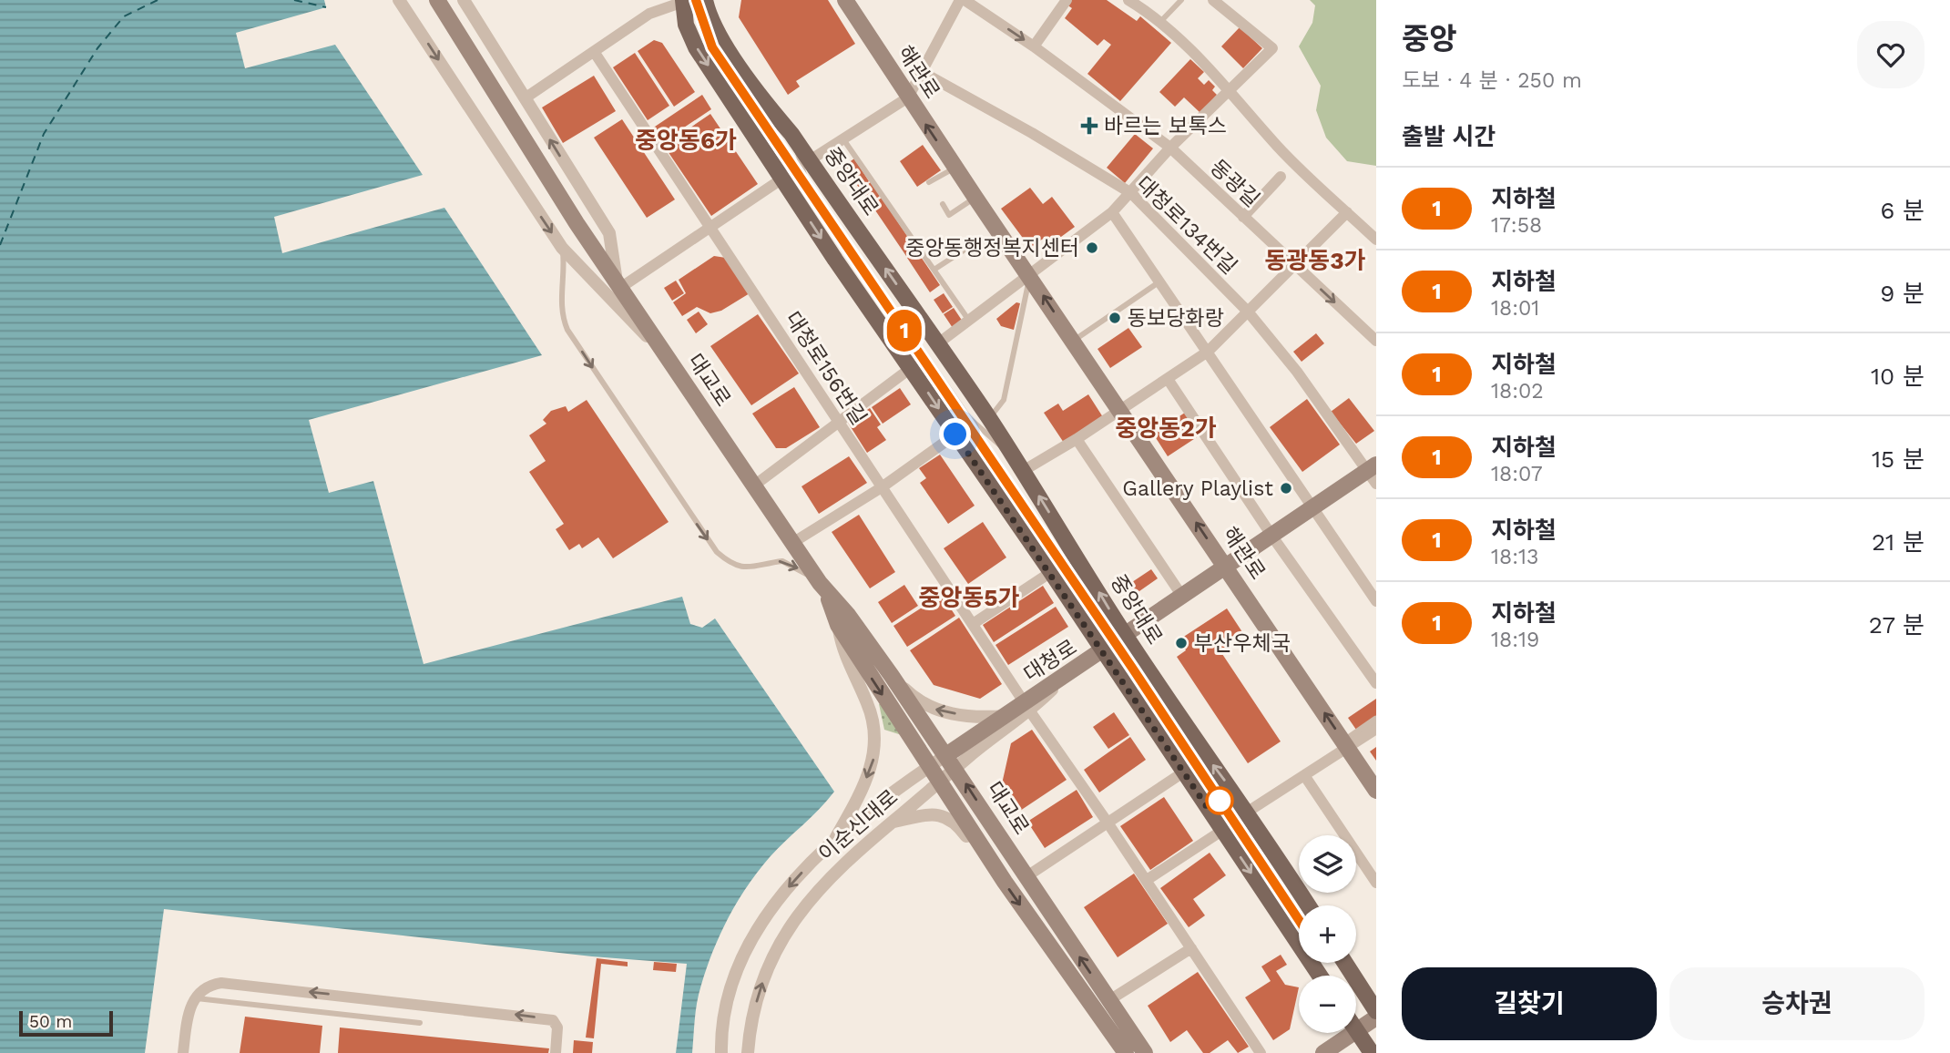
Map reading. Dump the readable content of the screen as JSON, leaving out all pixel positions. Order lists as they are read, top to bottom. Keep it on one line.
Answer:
{"streets":{"main road":["해관로","중앙대로","대교로","대청로"],"street":["동광길","대청로134번길","대청로156번길","이순신대로"]},"crossings":[["해관로","대청로"],["중앙대로","대청로"],["대청로134번길","대청로"],["대청로156번길","대청로"],["대청로156번길","이순신대로"],["대교로","대청로"],["대교로","이순신대로"],["대청로","이순신대로"]],"one_way":["해관로","동광길"],"districts":["중앙동6가","동광동3가","중앙동2가","중앙동5가"],"places":{"health":["바르는 보톡스"],"other":["중앙동행정복지센터","동보당화랑","Gallery Playlist","부산우체국"]},"lines":["metro line 1"],"scale_bar":"50 m","page":{"on_map":"1","heading":[["중앙","도보 · 4 분 · 250 m"],"출발 시간"],"list":[{"mark":"1","name":"지하철","note":"17:58","value":"6 분"},{"mark":"1","name":"지하철","note":"18:01","value":"9 분"},{"mark":"1","name":"지하철","note":"18:02","value":"10 분"},{"mark":"1","name":"지하철","note":"18:07","value":"15 분"},{"mark":"1","name":"지하철","note":"18:13","value":"21 분"},{"mark":"1","name":"지하철","note":"18:19","value":"27 분"}],"map_buttons":["+","−"],"buttons":["길찾기","승차권"],"scale":"50 m"}}
